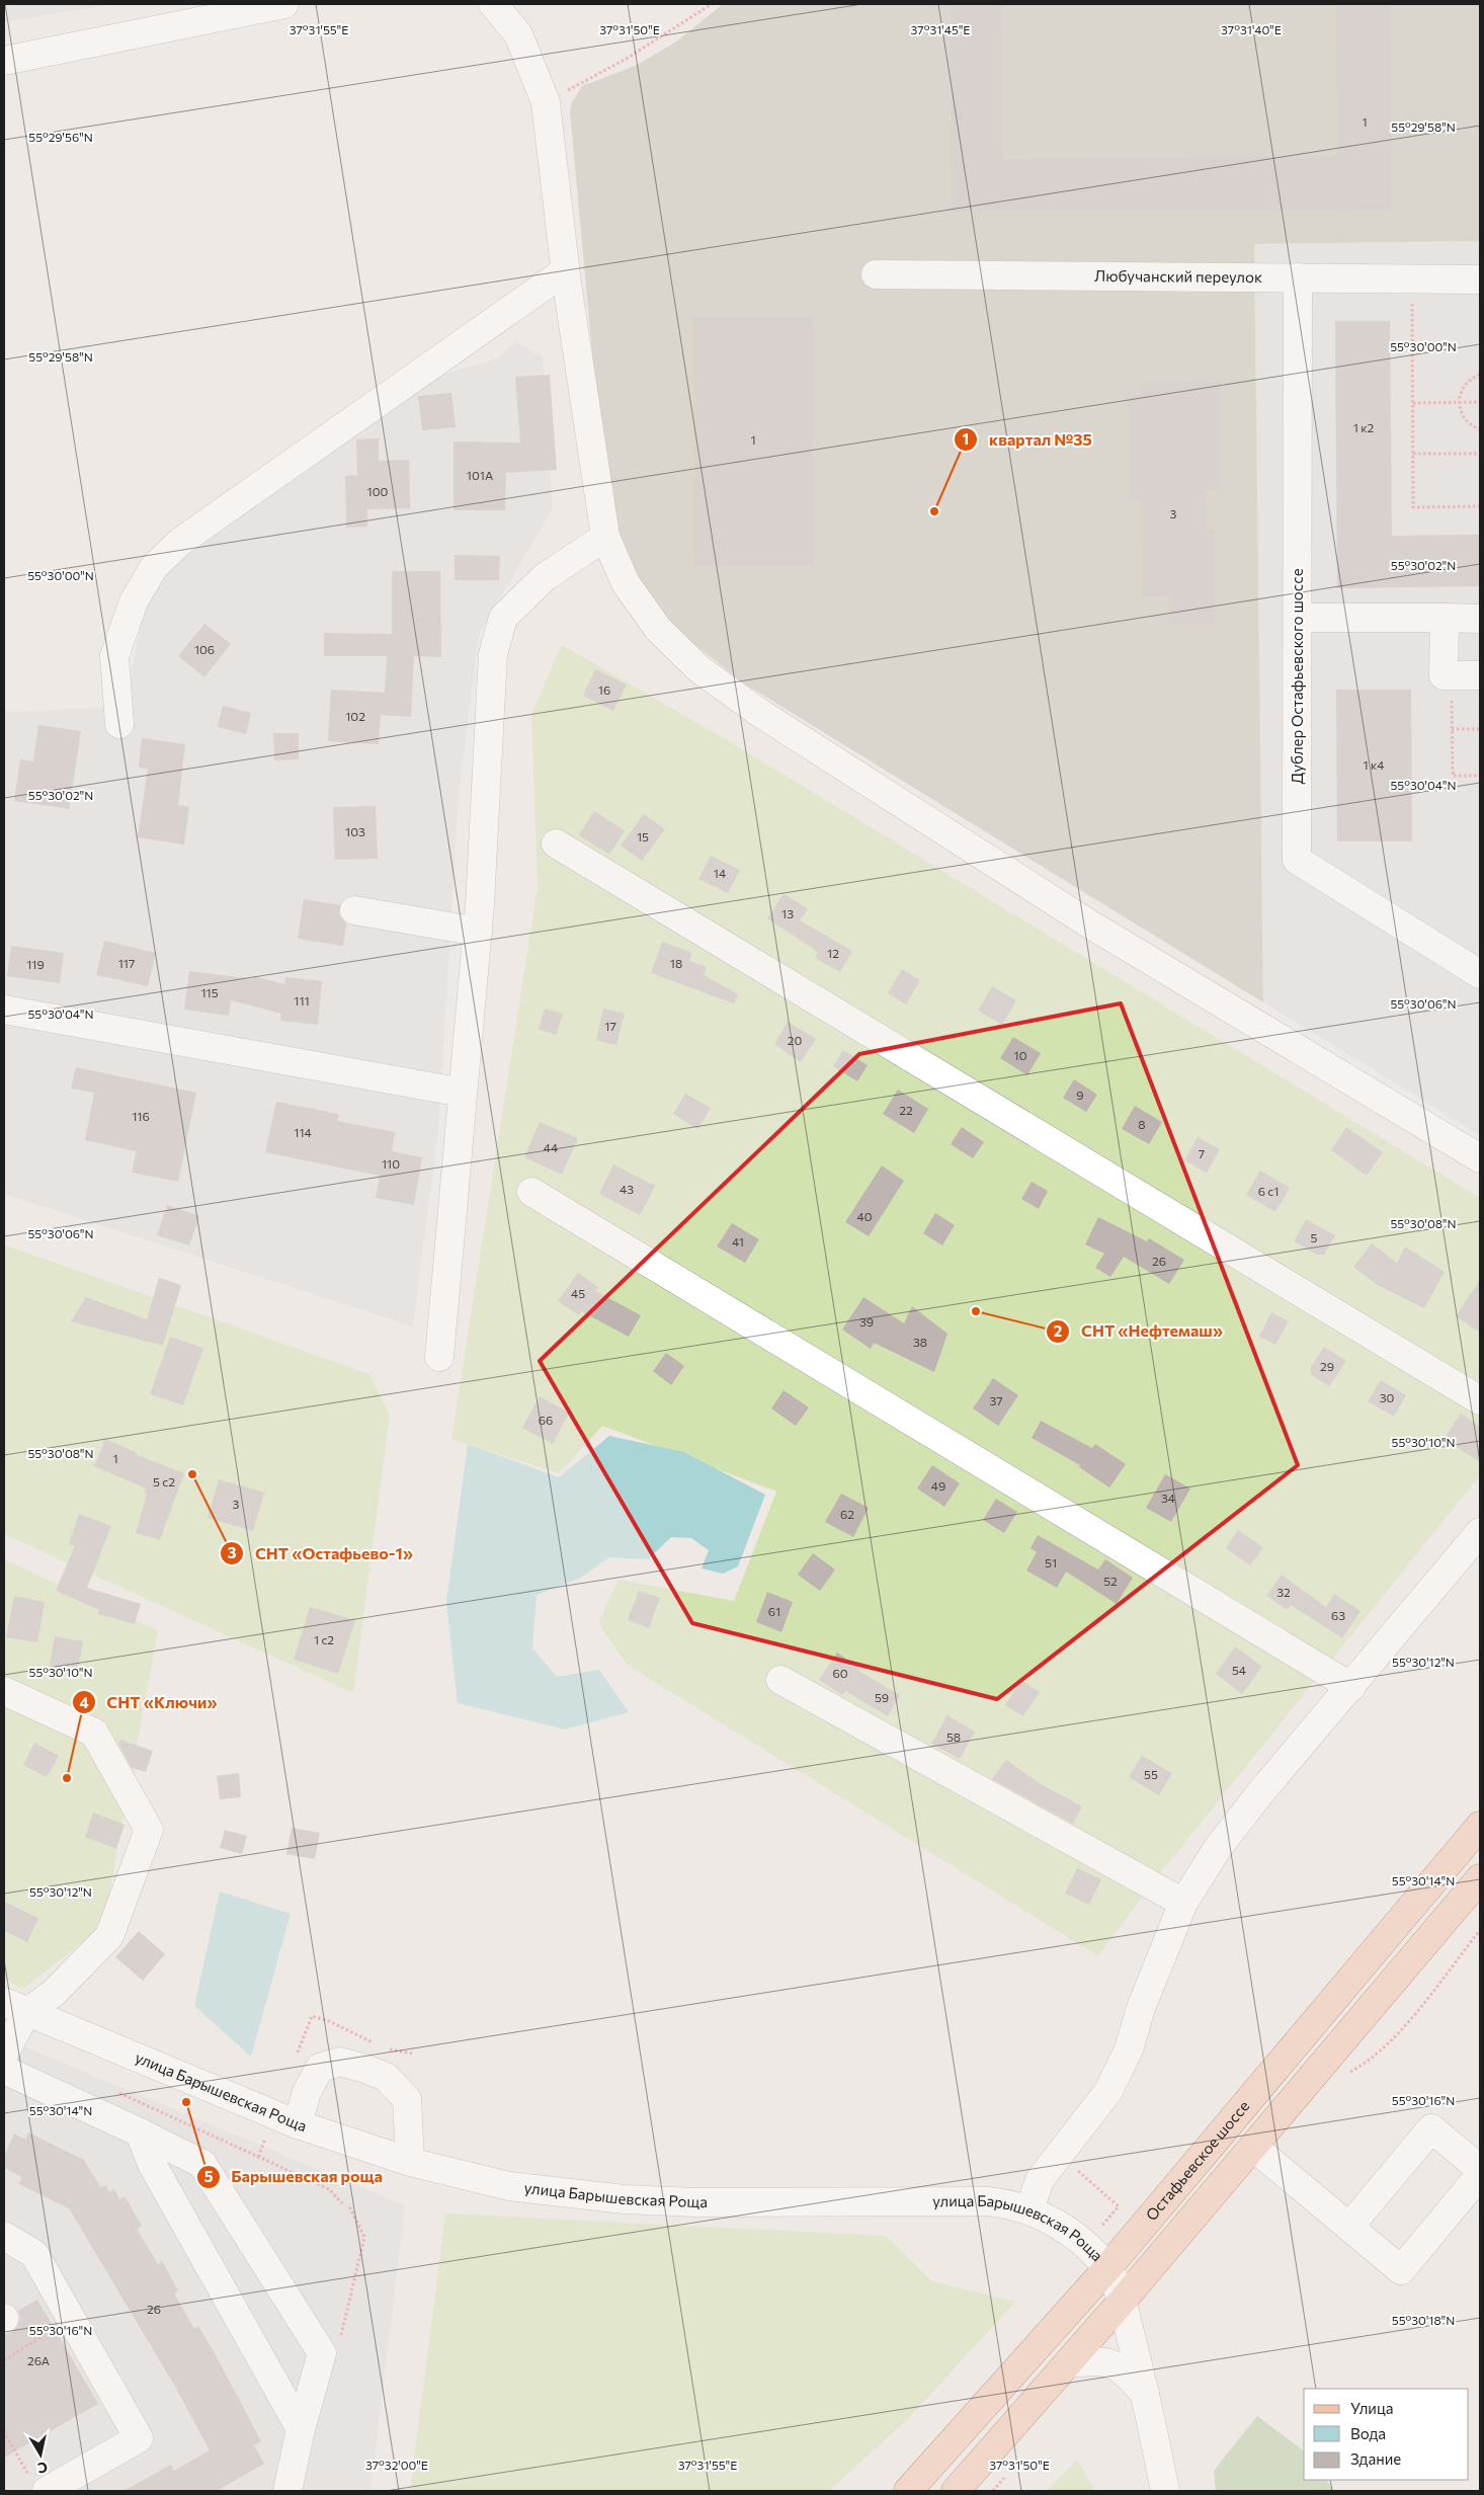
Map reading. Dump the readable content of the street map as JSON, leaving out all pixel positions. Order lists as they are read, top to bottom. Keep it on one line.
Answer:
{"streets":{"main road":["Остафьевское шоссе"],"street":["Любучанский переулок","Дублер Остафьевского шоссе","улица Барышевская Роща"]},"crossings":[["Любучанский переулок","Дублер Остафьевского шоссе"],["улица Барышевская Роща","Остафьевское шоссе"]],"places":["квартал №35","СНТ «Нефтемаш»","СНТ «Остафьево-1»","СНТ «Ключи»","Барышевская роща"],"house_numbers":["1","1 к2","1","101А","100","3","106","16","102","1 к4","103","15","14","13","12","117","18","119","115","111","17","20","10","9","22","116","8","114","44","7","110","43","6 с1","40","5","41","26","45","39","38","29","30","37","66","1","5 с2","49","34","3","62","51","52","32","61","63","1 с2","54","60","59","58","55","26","26А"],"legend":["Улица","Вода","Здание"],"north":"bottom","coordinates":["37°31'45\"E","37°31'55\"E","37°31'50\"E","37°31'40\"E","55°29'58\"N","55°29'56\"N","55°30'00\"N","55°30'02\"N","55°30'04\"N","55°30'06\"N","55°30'08\"N","55°30'10\"N","55°30'12\"N","55°30'14\"N","55°30'16\"N","55°30'18\"N","37°32'00\"E"]}
